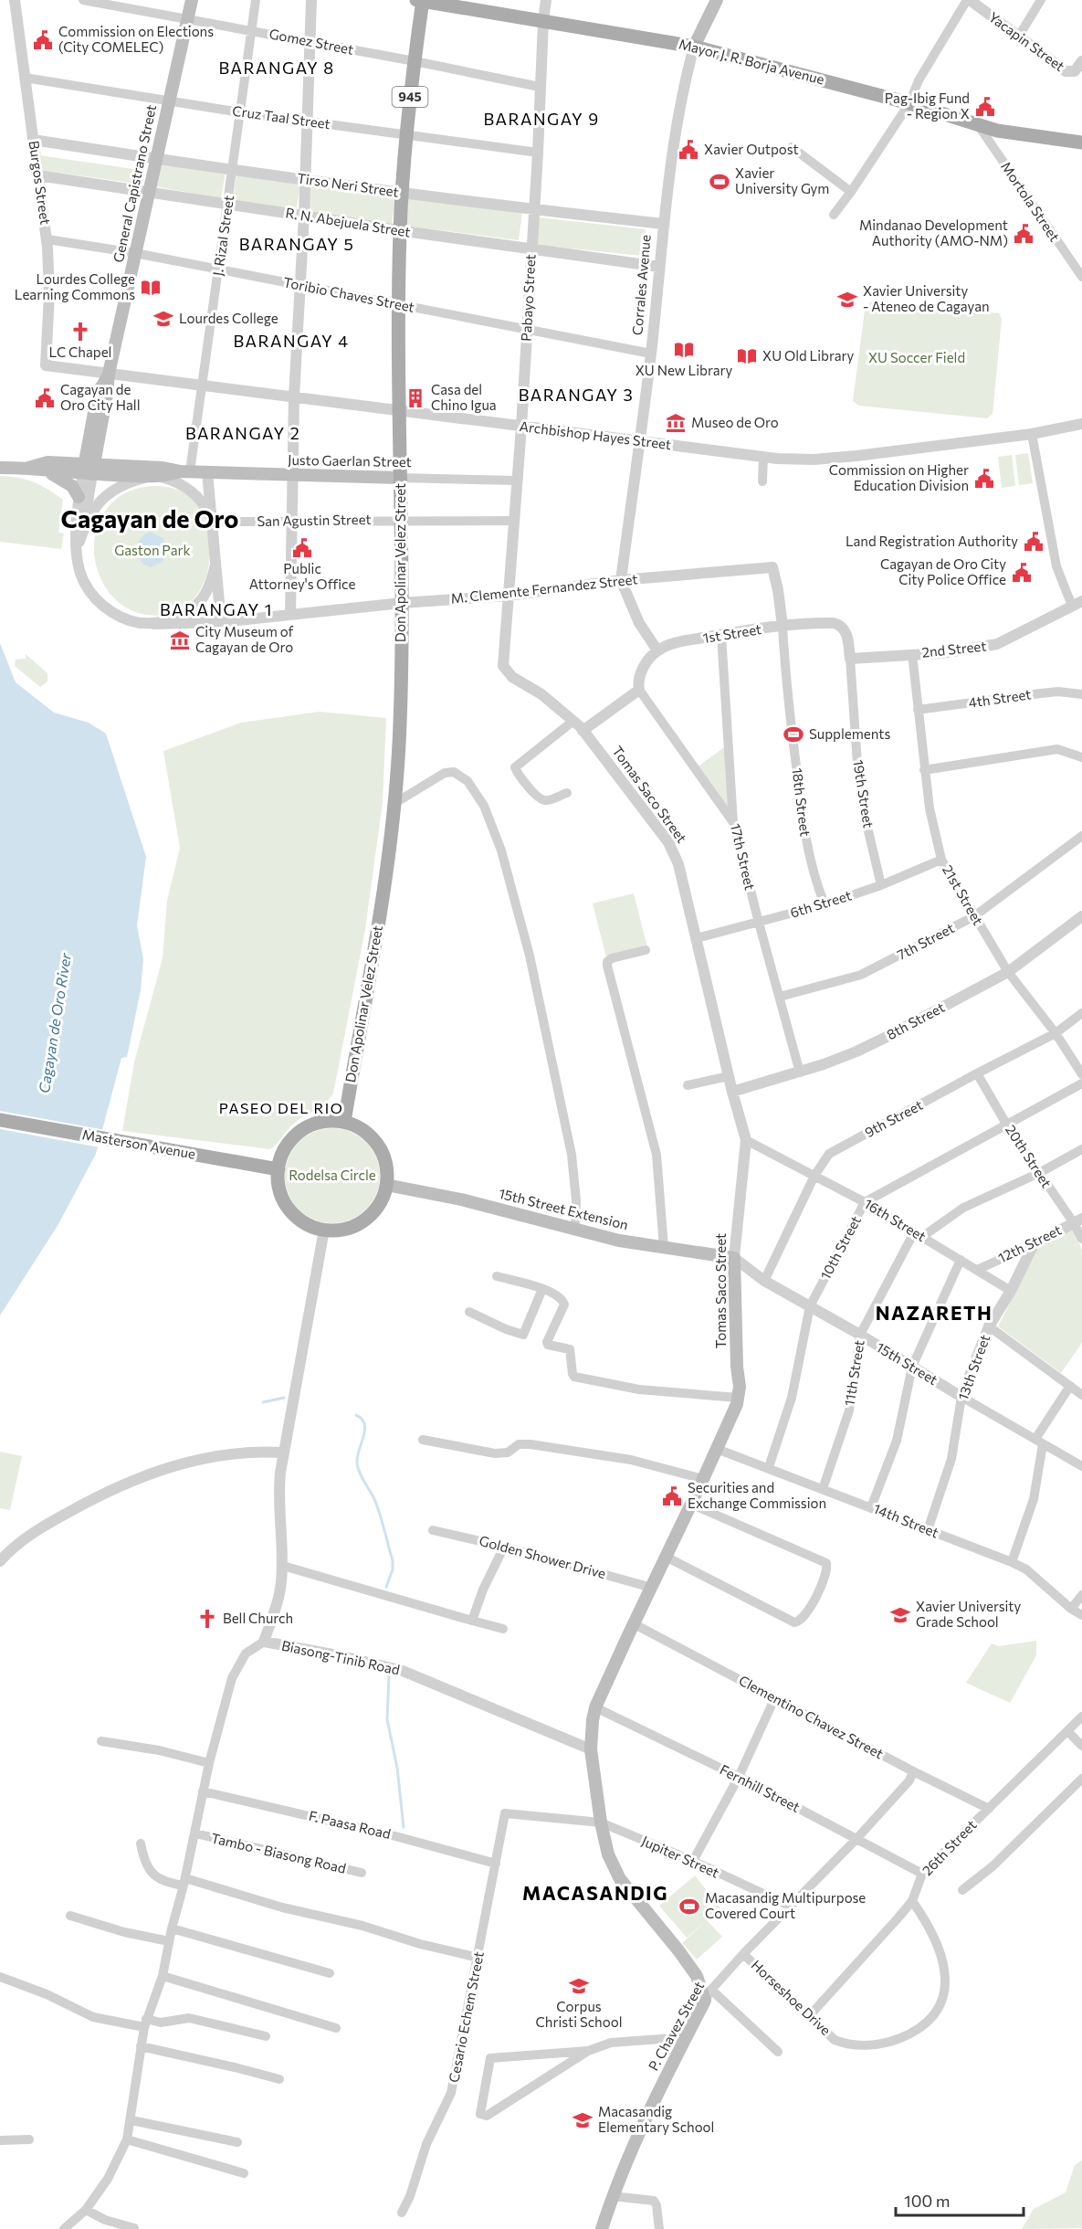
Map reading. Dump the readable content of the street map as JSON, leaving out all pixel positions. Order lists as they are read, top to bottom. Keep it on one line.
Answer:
{"streets":{"main road":["Mayor J. R. Borja Avenue","945","General Capistrano Street","Corrales Avenue","Justo Gaerlan Street","Don Apolinar Velez Street","Tomas Saco Street","Masterson Avenue","15th Street Extension","P. Chavez Street"],"street":["Gomez Street","Yacapin Street","Cruz Taal Street","Burgos Street","Tirso Neri Street","Mortola Street","R. N. Abejuela Street","J. Rizal Street","Toribio Chaves Street","Pabayo Street","Archbishop Hayes Street","San Agustin Street","M. Clemente Fernandez Street","1st Street","2nd Street","4th Street","19th Street","18th Street","17th Street","21st Street","6th Street","7th Street","8th Street","9th Street","20th Street","16th Street","12th Street","10th Street","15th Street","13th Street","11th Street","14th Street","Golden Shower Drive","Biasong-Tinib Road","Clementino Chavez Street","Fernhill Street","F. Paasa Road","26th Street","Tambo - Biasong Road","Jupiter Street","Horseshoe Drive","Cesario Echem Street"]},"crossings":[["Gomez Street","General Capistrano Street"],["Gomez Street","J. Rizal Street"],["Gomez Street","Pabayo Street"],["Gomez Street","Don Apolinar Velez Street"],["Mayor J. R. Borja Avenue","Mortola Street"],["Mayor J. R. Borja Avenue","Corrales Avenue"],["Mayor J. R. Borja Avenue","Pabayo Street"],["Mayor J. R. Borja Avenue","Don Apolinar Velez Street"],["Cruz Taal Street","Burgos Street"],["Cruz Taal Street","General Capistrano Street"],["Cruz Taal Street","J. Rizal Street"],["Cruz Taal Street","Pabayo Street"],["Cruz Taal Street","Don Apolinar Velez Street"],["Burgos Street","Tirso Neri Street"],["Burgos Street","R. N. Abejuela Street"],["Burgos Street","Toribio Chaves Street"],["Burgos Street","Archbishop Hayes Street"],["General Capistrano Street","Tirso Neri Street"],["General Capistrano Street","R. N. Abejuela Street"],["General Capistrano Street","Toribio Chaves Street"],["General Capistrano Street","Archbishop Hayes Street"],["General Capistrano Street","Justo Gaerlan Street"],["Tirso Neri Street","J. Rizal Street"],["Tirso Neri Street","Corrales Avenue"],["Tirso Neri Street","Pabayo Street"],["Tirso Neri Street","Don Apolinar Velez Street"],["R. N. Abejuela Street","J. Rizal Street"],["R. N. Abejuela Street","Corrales Avenue"],["R. N. Abejuela Street","Pabayo Street"],["R. N. Abejuela Street","Don Apolinar Velez Street"],["J. Rizal Street","Toribio Chaves Street"],["J. Rizal Street","Archbishop Hayes Street"],["J. Rizal Street","Justo Gaerlan Street"],["Corrales Avenue","Toribio Chaves Street"],["Corrales Avenue","Archbishop Hayes Street"],["Corrales Avenue","M. Clemente Fernandez Street"],["Toribio Chaves Street","Pabayo Street"],["Toribio Chaves Street","Don Apolinar Velez Street"],["Pabayo Street","Archbishop Hayes Street"],["Pabayo Street","Justo Gaerlan Street"],["Pabayo Street","San Agustin Street"],["Pabayo Street","M. Clemente Fernandez Street"],["Pabayo Street","Tomas Saco Street"],["Archbishop Hayes Street","Don Apolinar Velez Street"],["Justo Gaerlan Street","San Agustin Street"],["Justo Gaerlan Street","Don Apolinar Velez Street"],["Justo Gaerlan Street","M. Clemente Fernandez Street"],["San Agustin Street","Don Apolinar Velez Street"],["San Agustin Street","M. Clemente Fernandez Street"],["Don Apolinar Velez Street","M. Clemente Fernandez Street"],["Don Apolinar Velez Street","Masterson Avenue"],["Don Apolinar Velez Street","15th Street Extension"],["Don Apolinar Velez Street","Biasong-Tinib Road"],["M. Clemente Fernandez Street","Tomas Saco Street"],["M. Clemente Fernandez Street","18th Street"],["1st Street","19th Street"],["1st Street","18th Street"],["1st Street","17th Street"],["2nd Street","19th Street"],["2nd Street","21st Street"],["4th Street","21st Street"],["19th Street","6th Street"],["Tomas Saco Street","6th Street"],["Tomas Saco Street","8th Street"],["Tomas Saco Street","15th Street Extension"],["Tomas Saco Street","16th Street"],["Tomas Saco Street","15th Street"],["Tomas Saco Street","14th Street"],["Tomas Saco Street","Golden Shower Drive"],["Tomas Saco Street","Biasong-Tinib Road"],["Tomas Saco Street","Clementino Chavez Street"],["Tomas Saco Street","Fernhill Street"],["Tomas Saco Street","Jupiter Street"],["Tomas Saco Street","P. Chavez Street"],["18th Street","6th Street"],["17th Street","6th Street"],["17th Street","7th Street"],["17th Street","8th Street"],["21st Street","6th Street"],["21st Street","7th Street"],["21st Street","8th Street"],["21st Street","9th Street"],["9th Street","20th Street"],["9th Street","16th Street"],["9th Street","15th Street"],["Masterson Avenue","15th Street Extension"],["Masterson Avenue","Biasong-Tinib Road"],["20th Street","12th Street"],["20th Street","10th Street"],["20th Street","11th Street"],["15th Street Extension","15th Street"],["15th Street Extension","Biasong-Tinib Road"],["16th Street","12th Street"],["16th Street","10th Street"],["16th Street","13th Street"],["16th Street","11th Street"],["12th Street","13th Street"],["10th Street","15th Street"],["10th Street","14th Street"],["15th Street","13th Street"],["15th Street","11th Street"],["13th Street","14th Street"],["11th Street","14th Street"],["Clementino Chavez Street","26th Street"],["Clementino Chavez Street","P. Chavez Street"],["Fernhill Street","26th Street"],["Fernhill Street","P. Chavez Street"],["F. Paasa Road","Cesario Echem Street"],["26th Street","Horseshoe Drive"],["Jupiter Street","Cesario Echem Street"],["Jupiter Street","P. Chavez Street"],["Horseshoe Drive","P. Chavez Street"]],"districts":["BARANGAY 8","BARANGAY 9","BARANGAY 5","BARANGAY 4","BARANGAY 3","BARANGAY 2","Cagayan de Oro","BARANGAY 1","PASEO DEL RIO","NAZARETH","MACASANDIG"],"water":["Cagayan de Oro River"],"parks":["XU Soccer Field","Gaston Park","Rodelsa Circle"],"places":{"public building":["Commission on Elections (City COMELEC)","Pag-Ibig Fund - Region X","Xavier Outpost","Mindanao Development Authority (AMO-NM)","Cagayan de Oro City Hall","Commission on Higher Education Division","Land Registration Authority","Public Attorney's Office","Cagayan de Oro City City Police Office","Securities and Exchange Commission"],"sports":["Xavier University Gym","Supplements","Macasandig Multipurpose Covered Court"],"library":["Lourdes College Learning Commons","XU New Library","XU Old Library"],"school or university":["Xavier University - Ateneo de Cagayan","Lourdes College","Xavier University Grade School","Corpus Christi School","Macasandig Elementary School"],"church":["LC Chapel","Bell Church"],"building":["Casa del Chino Igua"],"museum":["Museo de Oro","City Museum of Cagayan de Oro"]},"scale_bar":"100 m"}
